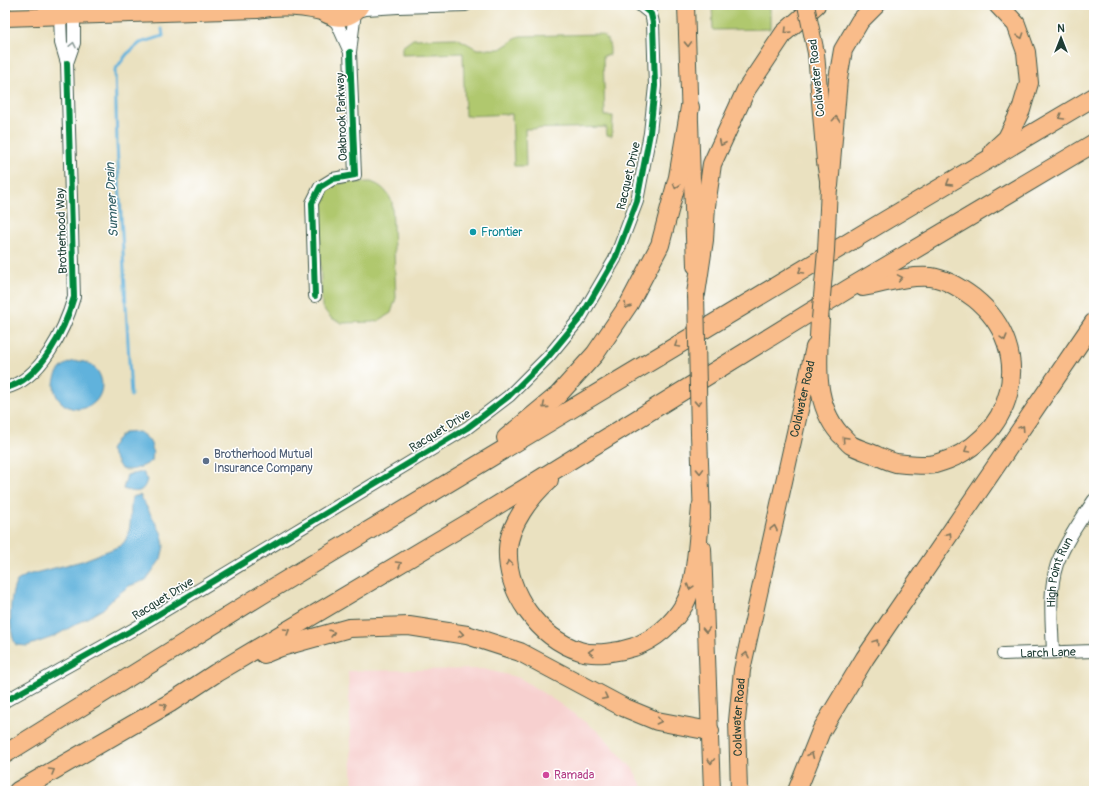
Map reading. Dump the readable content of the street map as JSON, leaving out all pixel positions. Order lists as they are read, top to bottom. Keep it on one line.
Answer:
{"streets":{"main road":["Coldwater Road"],"street":["Oakbrook Parkway","Racquet Drive","Brotherhood Way","High Point Run","Larch Lane"]},"crossings":[["High Point Run","Larch Lane"]],"water":["Sumner Drain"],"places":["Frontier","Brotherhood Mutual Insurance Company","Ramada"],"north":"top"}
